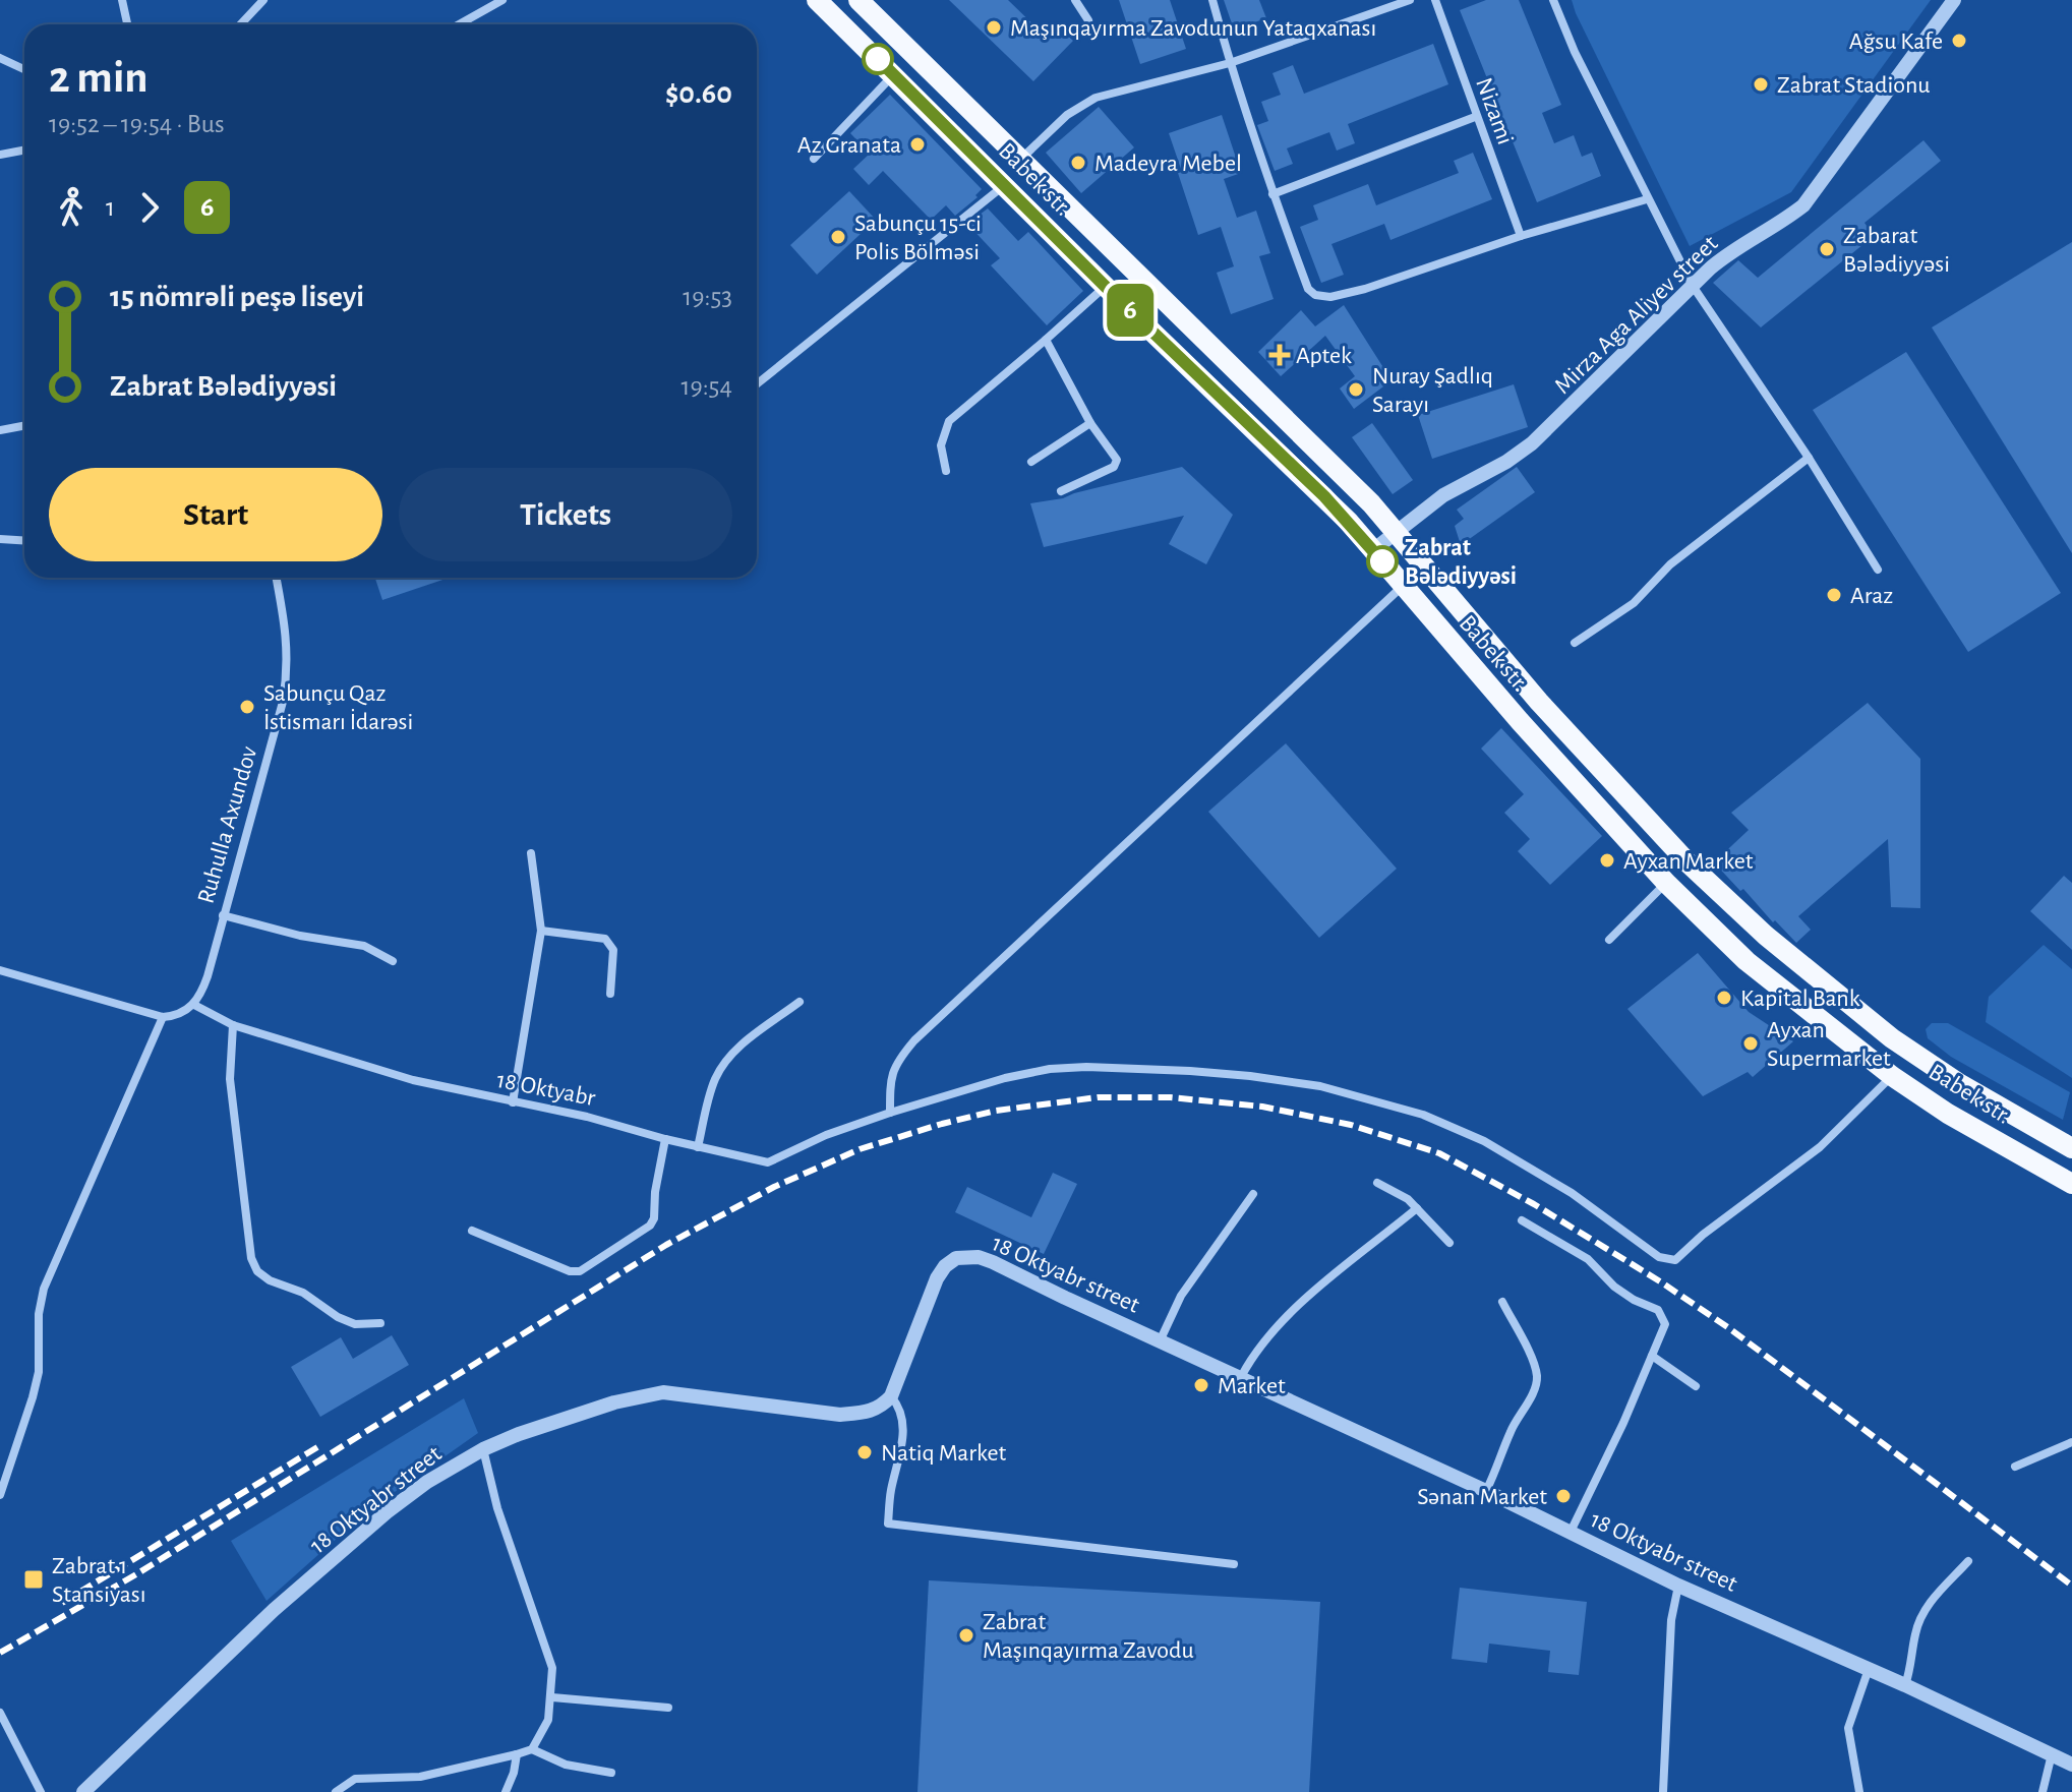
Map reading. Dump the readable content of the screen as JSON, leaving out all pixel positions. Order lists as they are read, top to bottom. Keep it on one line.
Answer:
{"streets":{"main road":["Babek str."],"street":["Nizami","Mirza Aga Aliyev street","Ruhulla Axundov","18 Oktyabr","18 Oktyabr street"]},"crossings":[["Babek str.","Mirza Aga Aliyev street"],["Babek str.","18 Oktyabr"],["Ruhulla Axundov","18 Oktyabr"]],"places":{"other":["Maşınqayırma Zavodunun Yataqxanası","Ağsu Kafe","Zabrat Stadionu","Az Granata","Madeyra Mebel","Sabunçu 15-ci Polis Bölməsi","Zabarat Bələdiyyəsi","Nuray Şadlıq Sarayı","Zabrat Bәlәdiyyәsi","Araz","Sabunçu Qaz İstismarı İdarəsi","Ayxan Market","Kapital Bank","Ayxan Supermarket","Market","Natiq Market","Sənan Market","Zabrat Maşınqayırma Zavodu"],"health":["Aptek"],"transit":["Zabrat 1 Stansiyası"]},"lines":["bus line 6"],"page":{"on_map":"6","heading":["2 min","19:52 – 19:54 · Bus","$0.60"],"legs":["1","6"],"list":[{"name":"15 nömrәli peşә liseyi","value":"19:53"},{"name":"Zabrat Bәlәdiyyәsi","value":"19:54"}],"buttons":["Start","Tickets"]}}
